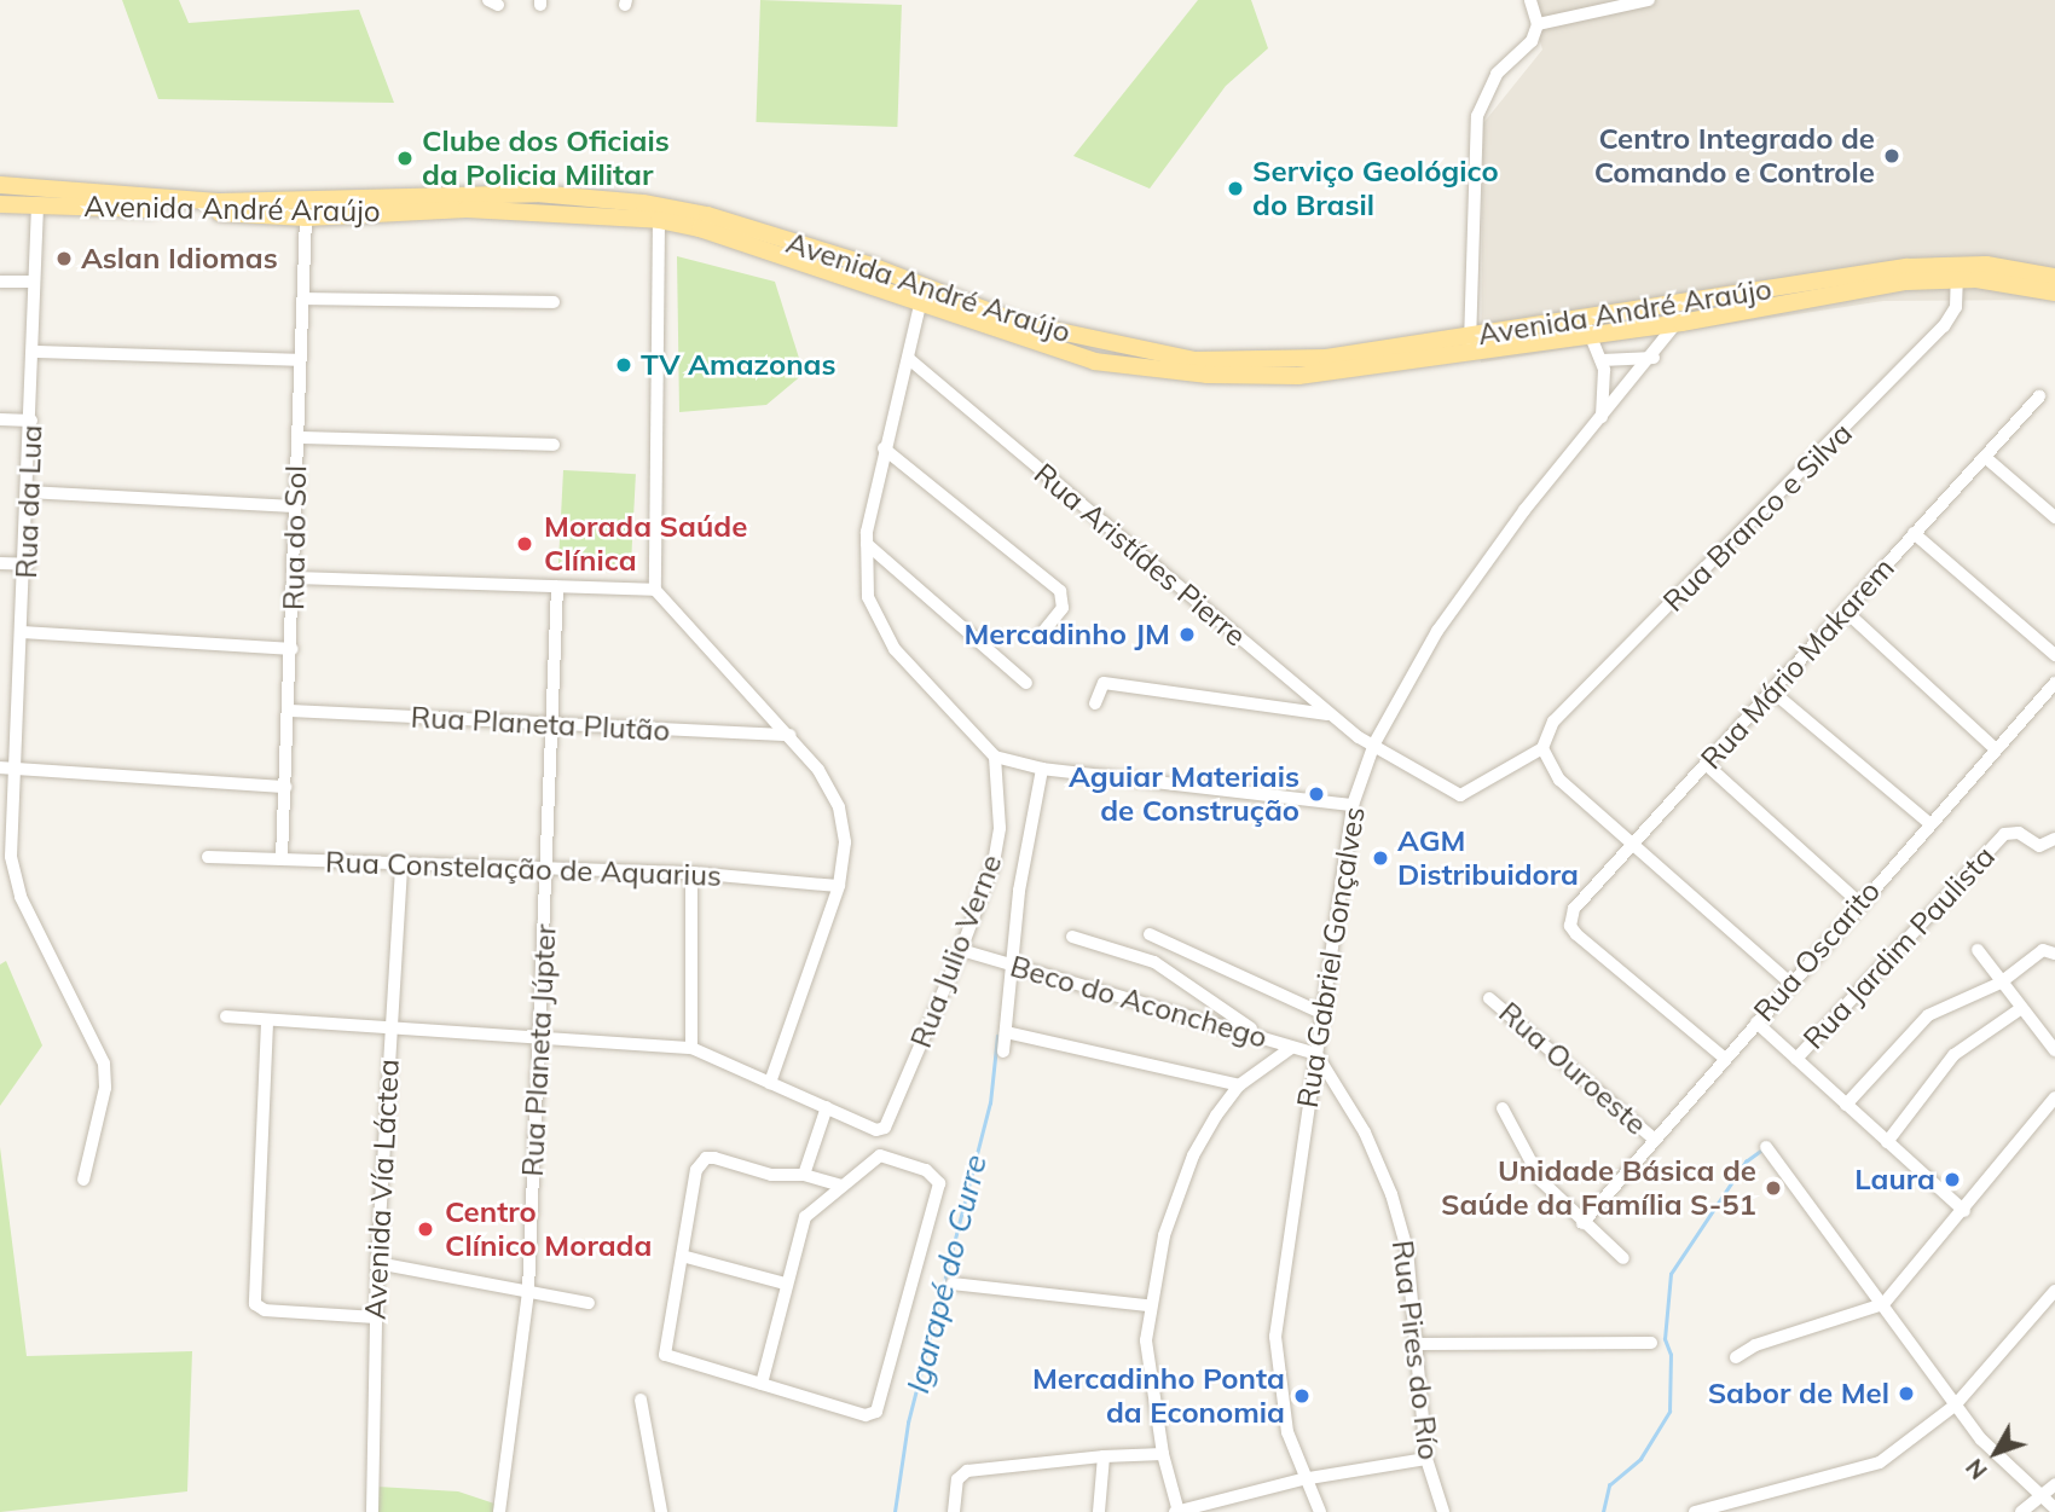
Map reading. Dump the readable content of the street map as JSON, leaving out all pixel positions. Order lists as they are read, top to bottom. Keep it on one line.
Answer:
{"streets":{"main road":["Avenida André Araújo"],"street":["Rua da Lua","Rua Branco e Silva","Rua do Sol","Rua Aristídes Pierre","Rua Mário Makarem","Rua Planeta Plutão","Rua Constelação de Aquarius","Rua Jardim Paulista","Rua Julio Verne","Rua Oscarito","Rua Gabriel Gonçalves","Beco do Aconchego","Rua Planeta Júpter","Rua Ouroeste","Avenida Vía Láctea","Rua Pires do Río"]},"crossings":[["Avenida André Araújo","Rua da Lua"],["Avenida André Araújo","Rua Branco e Silva"],["Avenida André Araújo","Rua do Sol"],["Avenida André Araújo","Rua Gabriel Gonçalves"],["Rua Branco e Silva","Rua Aristídes Pierre"],["Rua do Sol","Rua Planeta Plutão"],["Rua do Sol","Rua Constelação de Aquarius"],["Rua Aristídes Pierre","Rua Gabriel Gonçalves"],["Rua Mário Makarem","Rua Oscarito"],["Rua Planeta Plutão","Rua Planeta Júpter"],["Rua Constelação de Aquarius","Rua Planeta Júpter"],["Rua Constelação de Aquarius","Avenida Vía Láctea"],["Rua Julio Verne","Beco do Aconchego"],["Rua Oscarito","Rua Ouroeste"],["Rua Gabriel Gonçalves","Beco do Aconchego"],["Rua Gabriel Gonçalves","Rua Pires do Río"],["Beco do Aconchego","Rua Pires do Río"]],"water":["Igarapé do Curre"],"places":["Centro Integrado de Comando e Controle","Clube dos Oficiais da Policia Militar","Serviço Geológico do Brasil","Aslan Idiomas","TV Amazonas","Morada Saúde Clínica","Mercadinho JM","Aguiar Materiais de Construção","AGM Distribuidora","Laura","Unidade Básica de Saúde da Família S-51","Centro Clínico Morada","Sabor de Mel","Mercadinho Ponta da Economia"],"north":"bottom left"}
